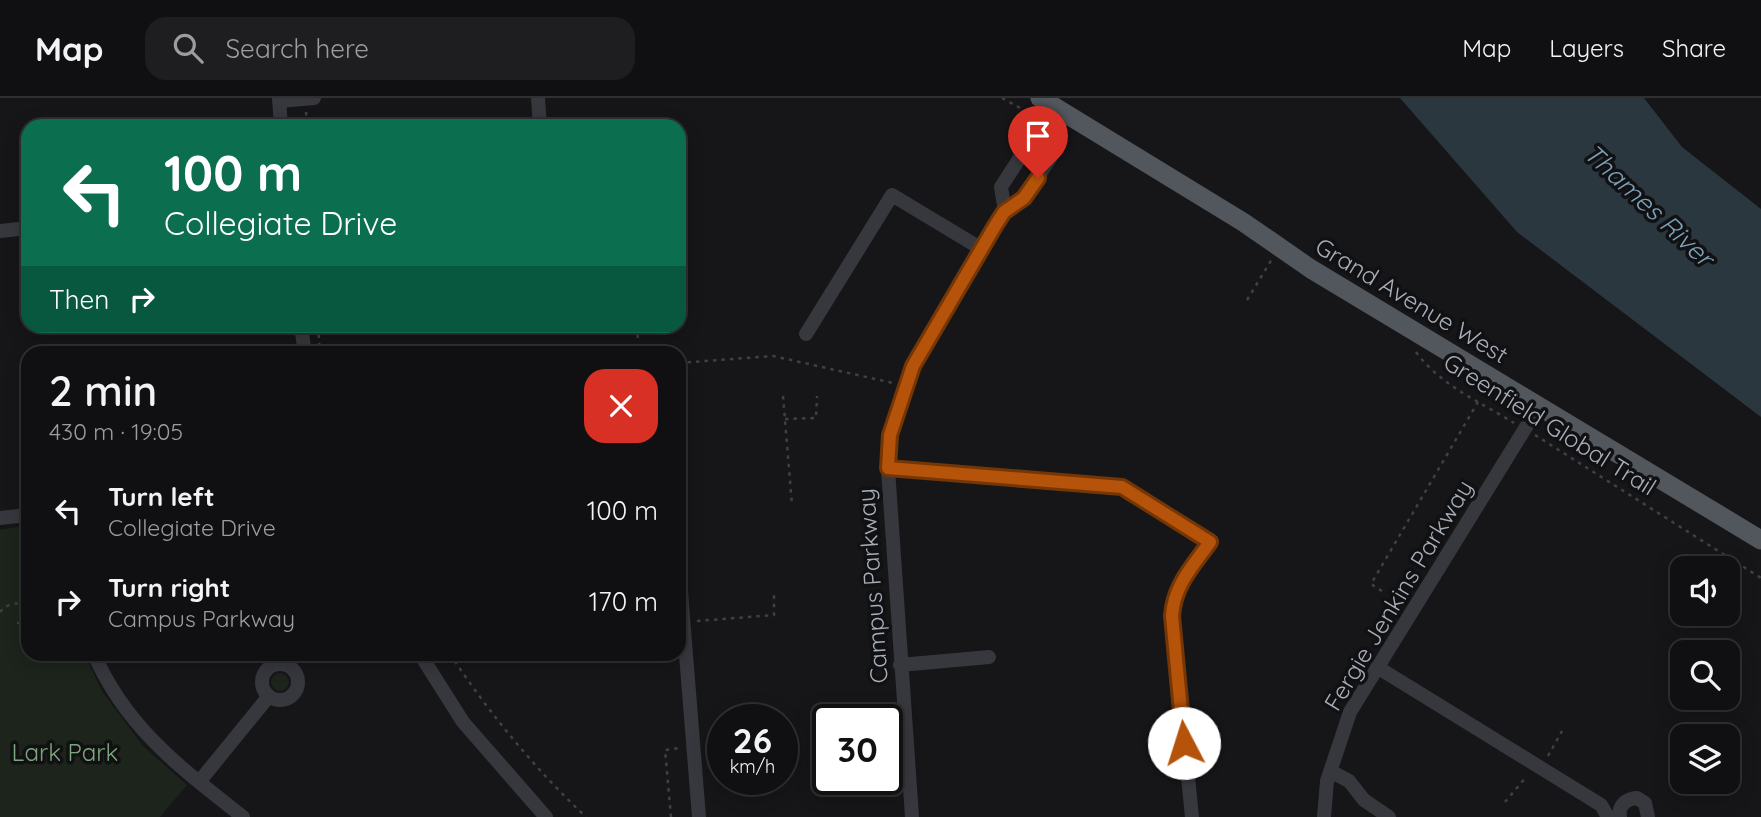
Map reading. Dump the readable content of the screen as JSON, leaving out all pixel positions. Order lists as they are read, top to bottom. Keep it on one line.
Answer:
{"streets":{"main road":["Grand Avenue West"],"street":["Campus Parkway","Fergie Jenkins Parkway"],"path":["Greenfield Global Trail"]},"crossings":[["Grand Avenue West","Campus Parkway"],["Grand Avenue West","Fergie Jenkins Parkway"],["Greenfield Global Trail","Fergie Jenkins Parkway"]],"water":["Thames River"],"parks":["Lark Park"],"page":{"header":"Map","search":"Search here","nav":["Map","Layers","Share"],"turn":["100 m","Collegiate Drive"],"then":"Then","heading":["2 min","430 m · 19:05"],"list":[{"name":"Turn left","note":"Collegiate Drive","value":"100 m"},{"name":"Turn right","note":"Campus Parkway","value":"170 m"}],"speed":"26 km/h","limit":"30"}}
